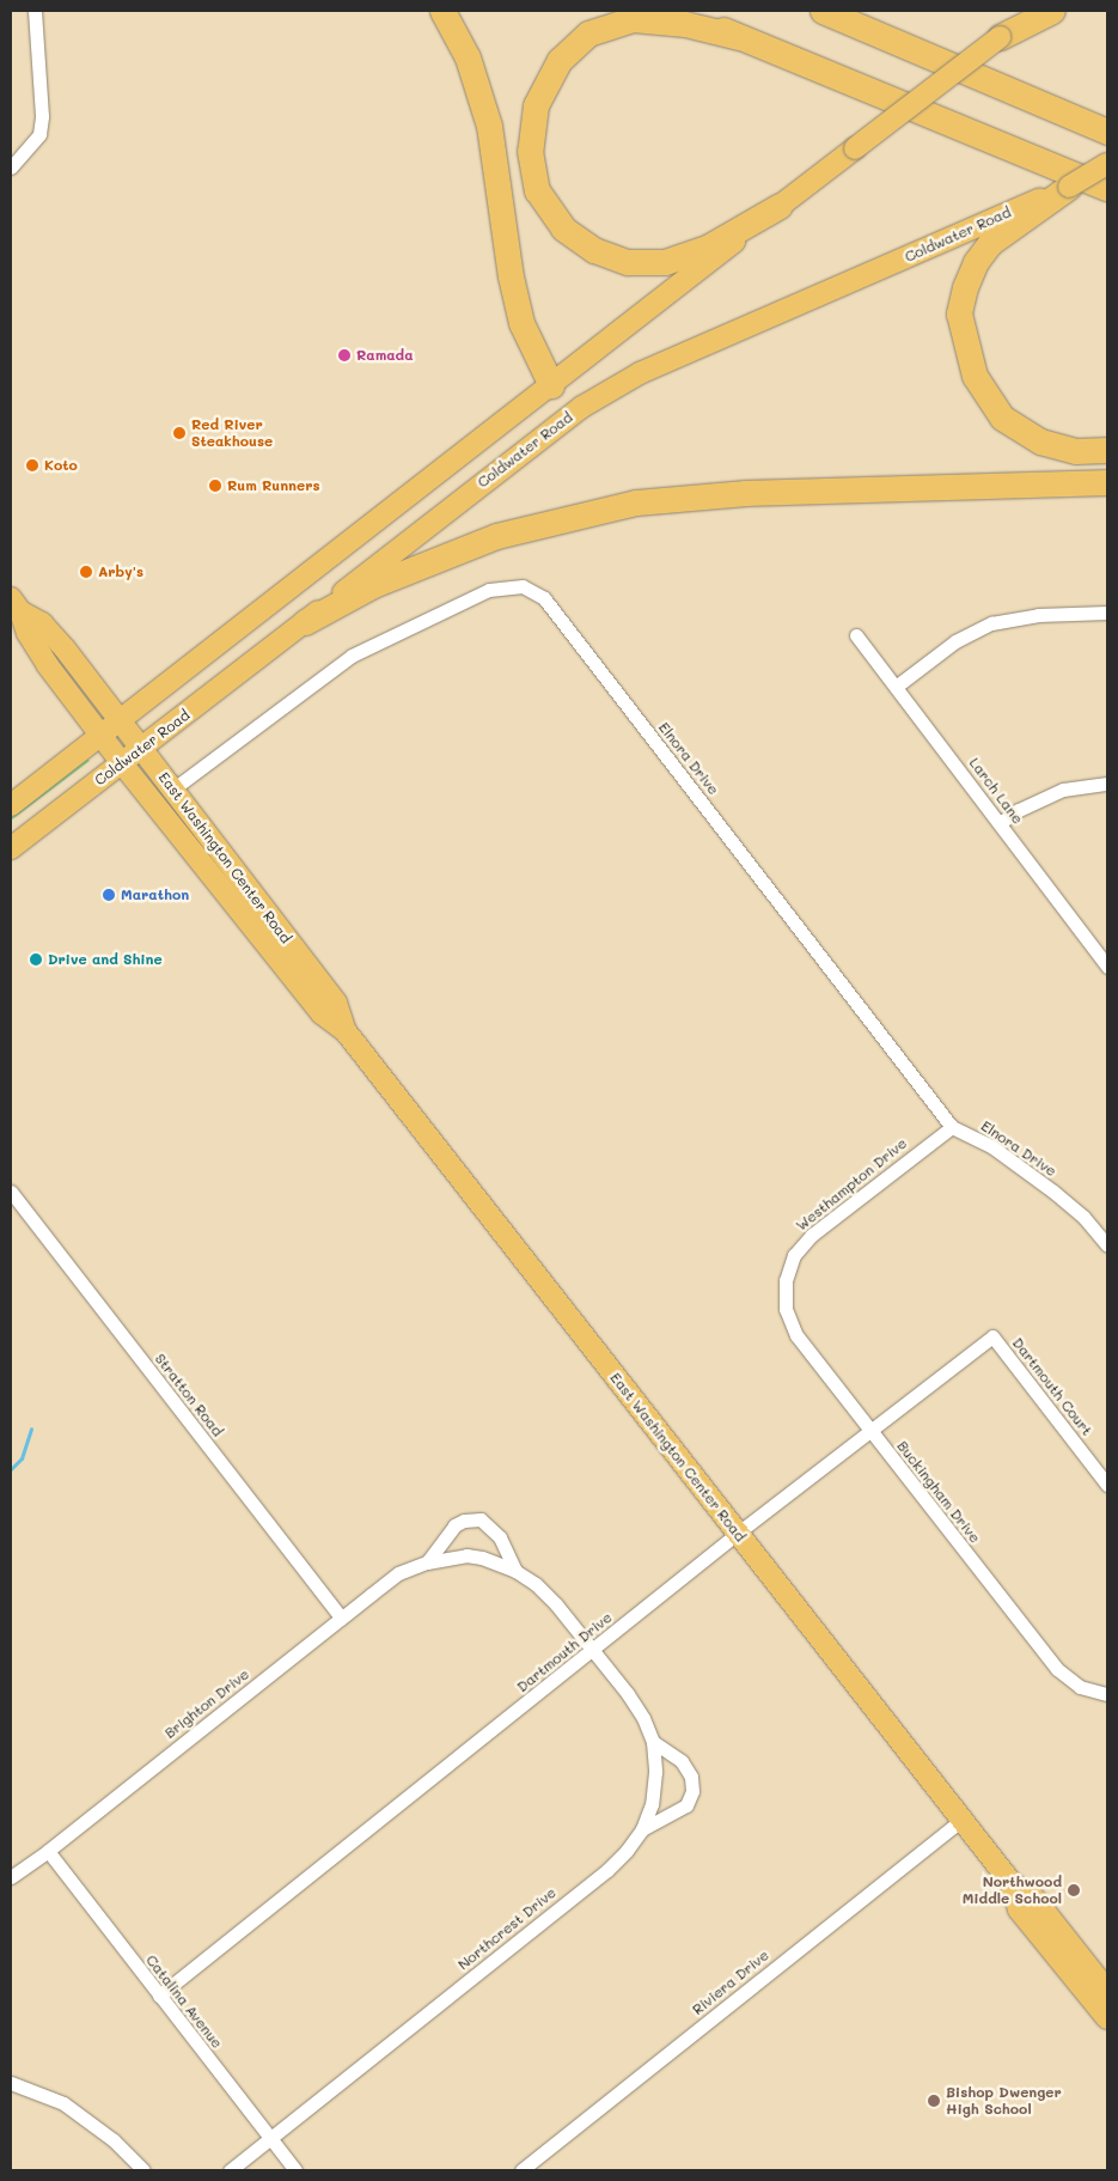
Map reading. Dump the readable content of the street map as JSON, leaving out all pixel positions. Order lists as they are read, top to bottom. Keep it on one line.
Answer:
{"streets":{"main road":["Coldwater Road","East Washington Center Road"],"street":["Elnora Drive","Larch Lane","Westhampton Drive","Dartmouth Court","Stratton Road","Buckingham Drive","Dartmouth Drive","Brighton Drive","Northcrest Drive","Riviera Drive","Catalina Avenue"]},"crossings":[["Coldwater Road","East Washington Center Road"],["Elnora Drive","East Washington Center Road"],["Elnora Drive","Westhampton Drive"],["East Washington Center Road","Dartmouth Drive"],["East Washington Center Road","Riviera Drive"],["Westhampton Drive","Buckingham Drive"],["Dartmouth Court","Dartmouth Drive"],["Stratton Road","Brighton Drive"],["Buckingham Drive","Dartmouth Drive"],["Dartmouth Drive","Brighton Drive"],["Dartmouth Drive","Northcrest Drive"],["Dartmouth Drive","Catalina Avenue"],["Brighton Drive","Northcrest Drive"],["Brighton Drive","Catalina Avenue"],["Northcrest Drive","Catalina Avenue"]],"places":["Ramada","Red River Steakhouse","Koto","Rum Runners","Arby's","Marathon","Drive and Shine","Northwood Middle School","Bishop Dwenger High School"]}
